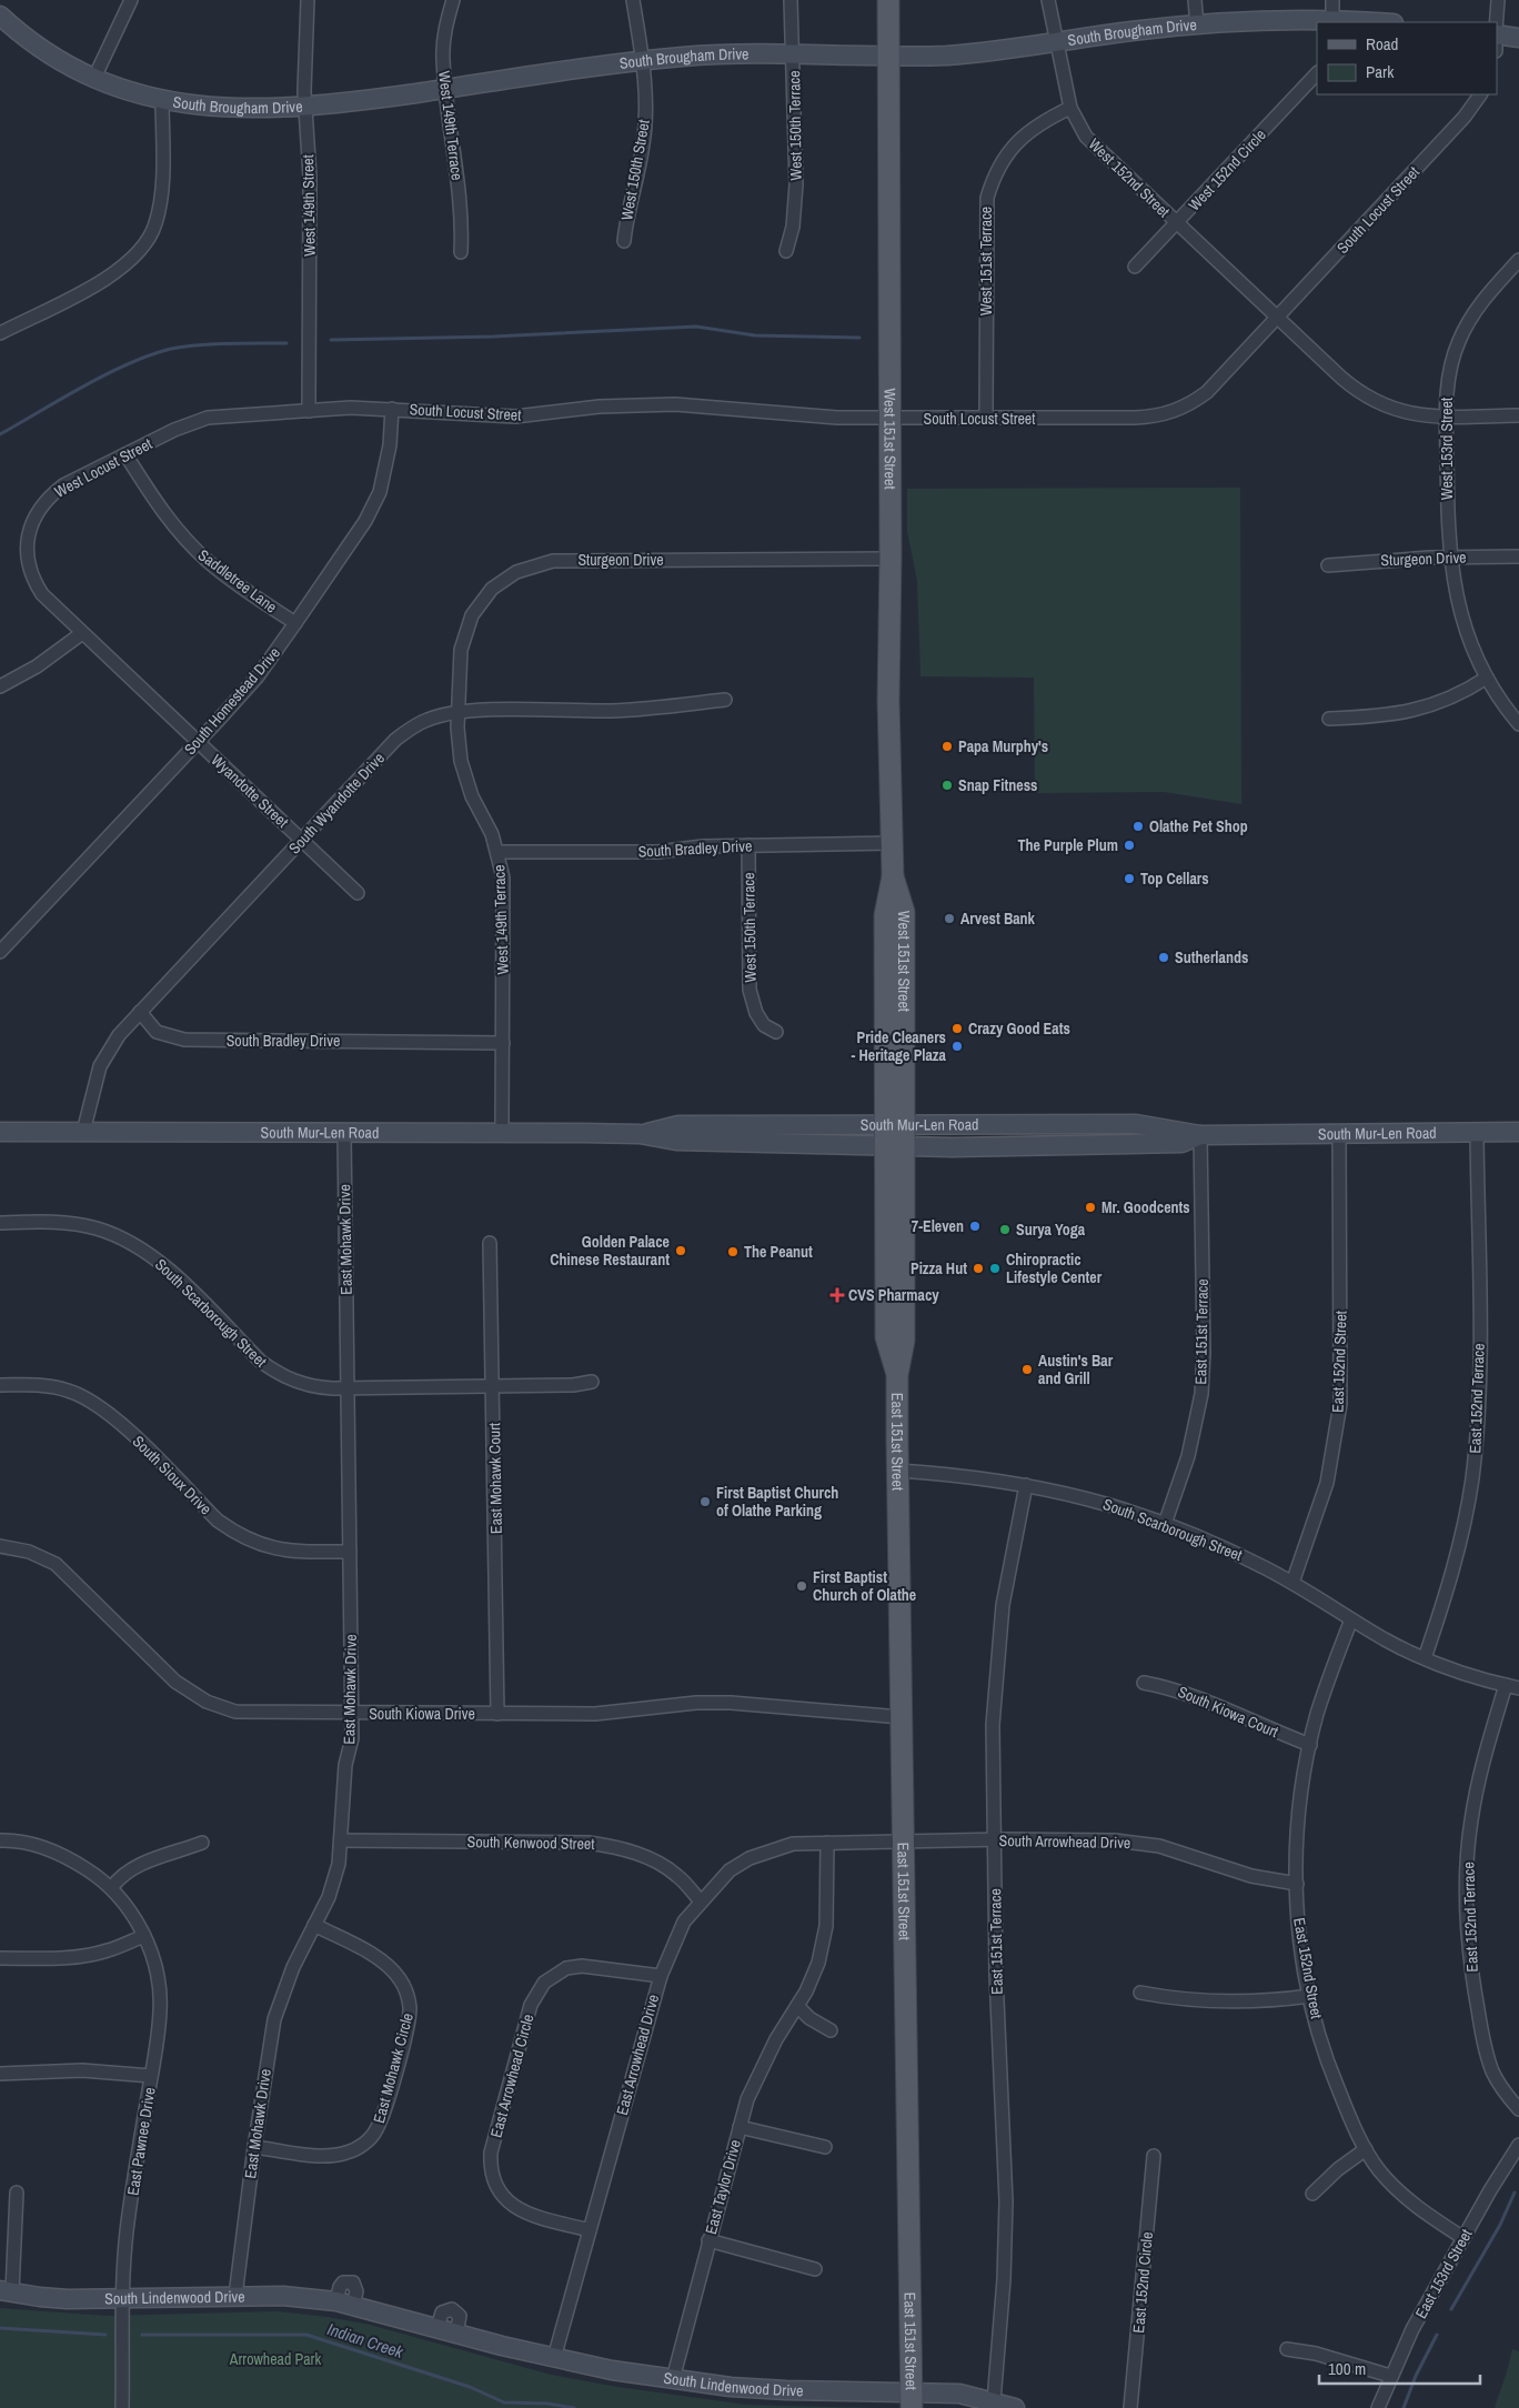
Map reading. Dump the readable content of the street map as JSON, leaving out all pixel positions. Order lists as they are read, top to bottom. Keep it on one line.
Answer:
{"streets":{"main road":["West 151st Street","East 151st Street"],"street":["South Brougham Drive","West 149th Terrace","West 150th Terrace","West 150th Street","West 152nd Circle","West 152nd Street","West 149th Street","South Locust Street","West 151st Terrace","West 153rd Street","West Locust Street","Sturgeon Drive","Saddletree Lane","South Homestead Drive","Wyandotte Street","South Wyandotte Drive","South Bradley Drive","South Mur-Len Road","East Mohawk Drive","South Scarborough Street","East 151st Terrace","East 152nd Street","East 152nd Terrace","South Sioux Drive","East Mohawk Court","South Kiowa Court","South Kiowa Drive","South Arrowhead Drive","South Kenwood Street","East Arrowhead Drive","East Mohawk Circle","East Arrowhead Circle","East Pawnee Drive","East Taylor Drive","East 153rd Street","East 152nd Circle","South Lindenwood Drive"]},"crossings":[["South Brougham Drive","West 149th Terrace"],["South Brougham Drive","West 150th Terrace"],["South Brougham Drive","West 150th Street"],["South Brougham Drive","West 152nd Street"],["South Brougham Drive","West 149th Street"],["South Brougham Drive","West 151st Street"],["West 149th Terrace","Sturgeon Drive"],["West 149th Terrace","South Wyandotte Drive"],["West 149th Terrace","South Bradley Drive"],["West 149th Terrace","South Mur-Len Road"],["West 150th Terrace","South Bradley Drive"],["West 152nd Circle","West 152nd Street"],["West 152nd Street","South Locust Street"],["West 152nd Street","West 151st Terrace"],["West 152nd Street","West 153rd Street"],["West 149th Street","South Locust Street"],["West 149th Street","West Locust Street"],["South Locust Street","West 151st Terrace"],["South Locust Street","West 151st Street"],["South Locust Street","West Locust Street"],["South Locust Street","South Homestead Drive"],["West 151st Street","Sturgeon Drive"],["West 151st Street","South Bradley Drive"],["West 151st Street","South Mur-Len Road"],["West 151st Street","East 151st Street"],["West 153rd Street","Sturgeon Drive"],["West Locust Street","Saddletree Lane"],["West Locust Street","South Homestead Drive"],["West Locust Street","Wyandotte Street"],["Sturgeon Drive","South Wyandotte Drive"],["Saddletree Lane","South Homestead Drive"],["South Homestead Drive","Wyandotte Street"],["Wyandotte Street","South Wyandotte Drive"],["South Wyandotte Drive","South Bradley Drive"],["South Wyandotte Drive","South Mur-Len Road"],["South Mur-Len Road","East Mohawk Drive"],["South Mur-Len Road","East 151st Terrace"],["South Mur-Len Road","East 152nd Street"],["South Mur-Len Road","East 152nd Terrace"],["South Mur-Len Road","East 151st Street"],["East Mohawk Drive","South Scarborough Street"],["East Mohawk Drive","South Sioux Drive"],["East Mohawk Drive","South Kiowa Drive"],["East Mohawk Drive","South Kenwood Street"],["East Mohawk Drive","East Mohawk Circle"],["East Mohawk Drive","South Lindenwood Drive"],["South Scarborough Street","East 151st Terrace"],["South Scarborough Street","East 152nd Street"],["South Scarborough Street","East 152nd Terrace"],["South Scarborough Street","East 151st Street"],["South Scarborough Street","East Mohawk Court"],["East 151st Terrace","South Arrowhead Drive"],["East 151st Terrace","South Lindenwood Drive"],["East 152nd Street","South Kiowa Court"],["East 152nd Street","South Arrowhead Drive"],["East 152nd Street","East 153rd Street"],["East 151st Street","South Kiowa Drive"],["East 151st Street","South Arrowhead Drive"],["East 151st Street","South Lindenwood Drive"],["East Mohawk Court","South Kiowa Drive"],["South Arrowhead Drive","East Arrowhead Drive"],["South Arrowhead Drive","East Taylor Drive"],["South Kenwood Street","East Arrowhead Drive"],["East Arrowhead Drive","East Arrowhead Circle"],["East Arrowhead Drive","East Taylor Drive"],["East Arrowhead Drive","South Lindenwood Drive"],["East Pawnee Drive","South Lindenwood Drive"],["East Taylor Drive","South Lindenwood Drive"]],"water":["Indian Creek"],"parks":["Arrowhead Park"],"places":{"other":["Papa Murphy's","Snap Fitness","Olathe Pet Shop","The Purple Plum","Top Cellars","Arvest Bank","Sutherlands","Crazy Good Eats","Pride Cleaners - Heritage Plaza","Mr. Goodcents","7-Eleven","Surya Yoga","Golden Palace Chinese Restaurant","The Peanut","Pizza Hut","Chiropractic Lifestyle Center","Austin's Bar and Grill","First Baptist Church of Olathe Parking","First Baptist Church of Olathe"],"health":["CVS Pharmacy"]},"legend":["Road","Park"],"scale_bar":"100 m"}
